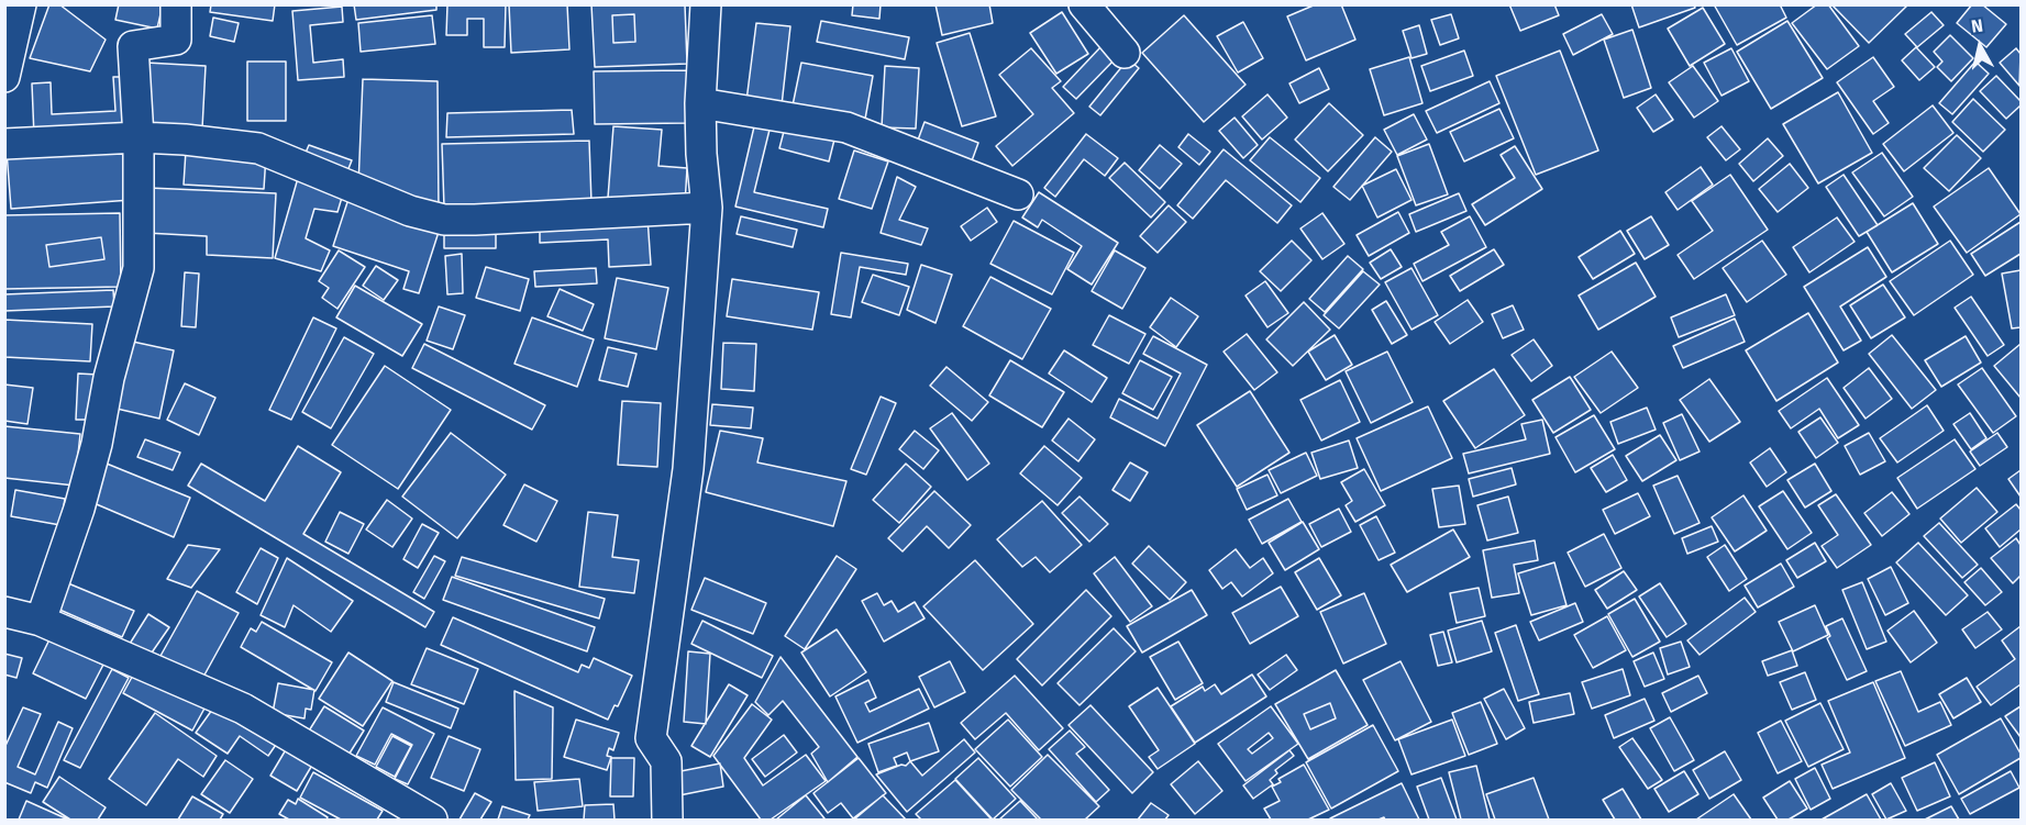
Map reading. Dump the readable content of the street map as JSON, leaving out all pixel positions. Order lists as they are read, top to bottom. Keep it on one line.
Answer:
{"north":"top"}
